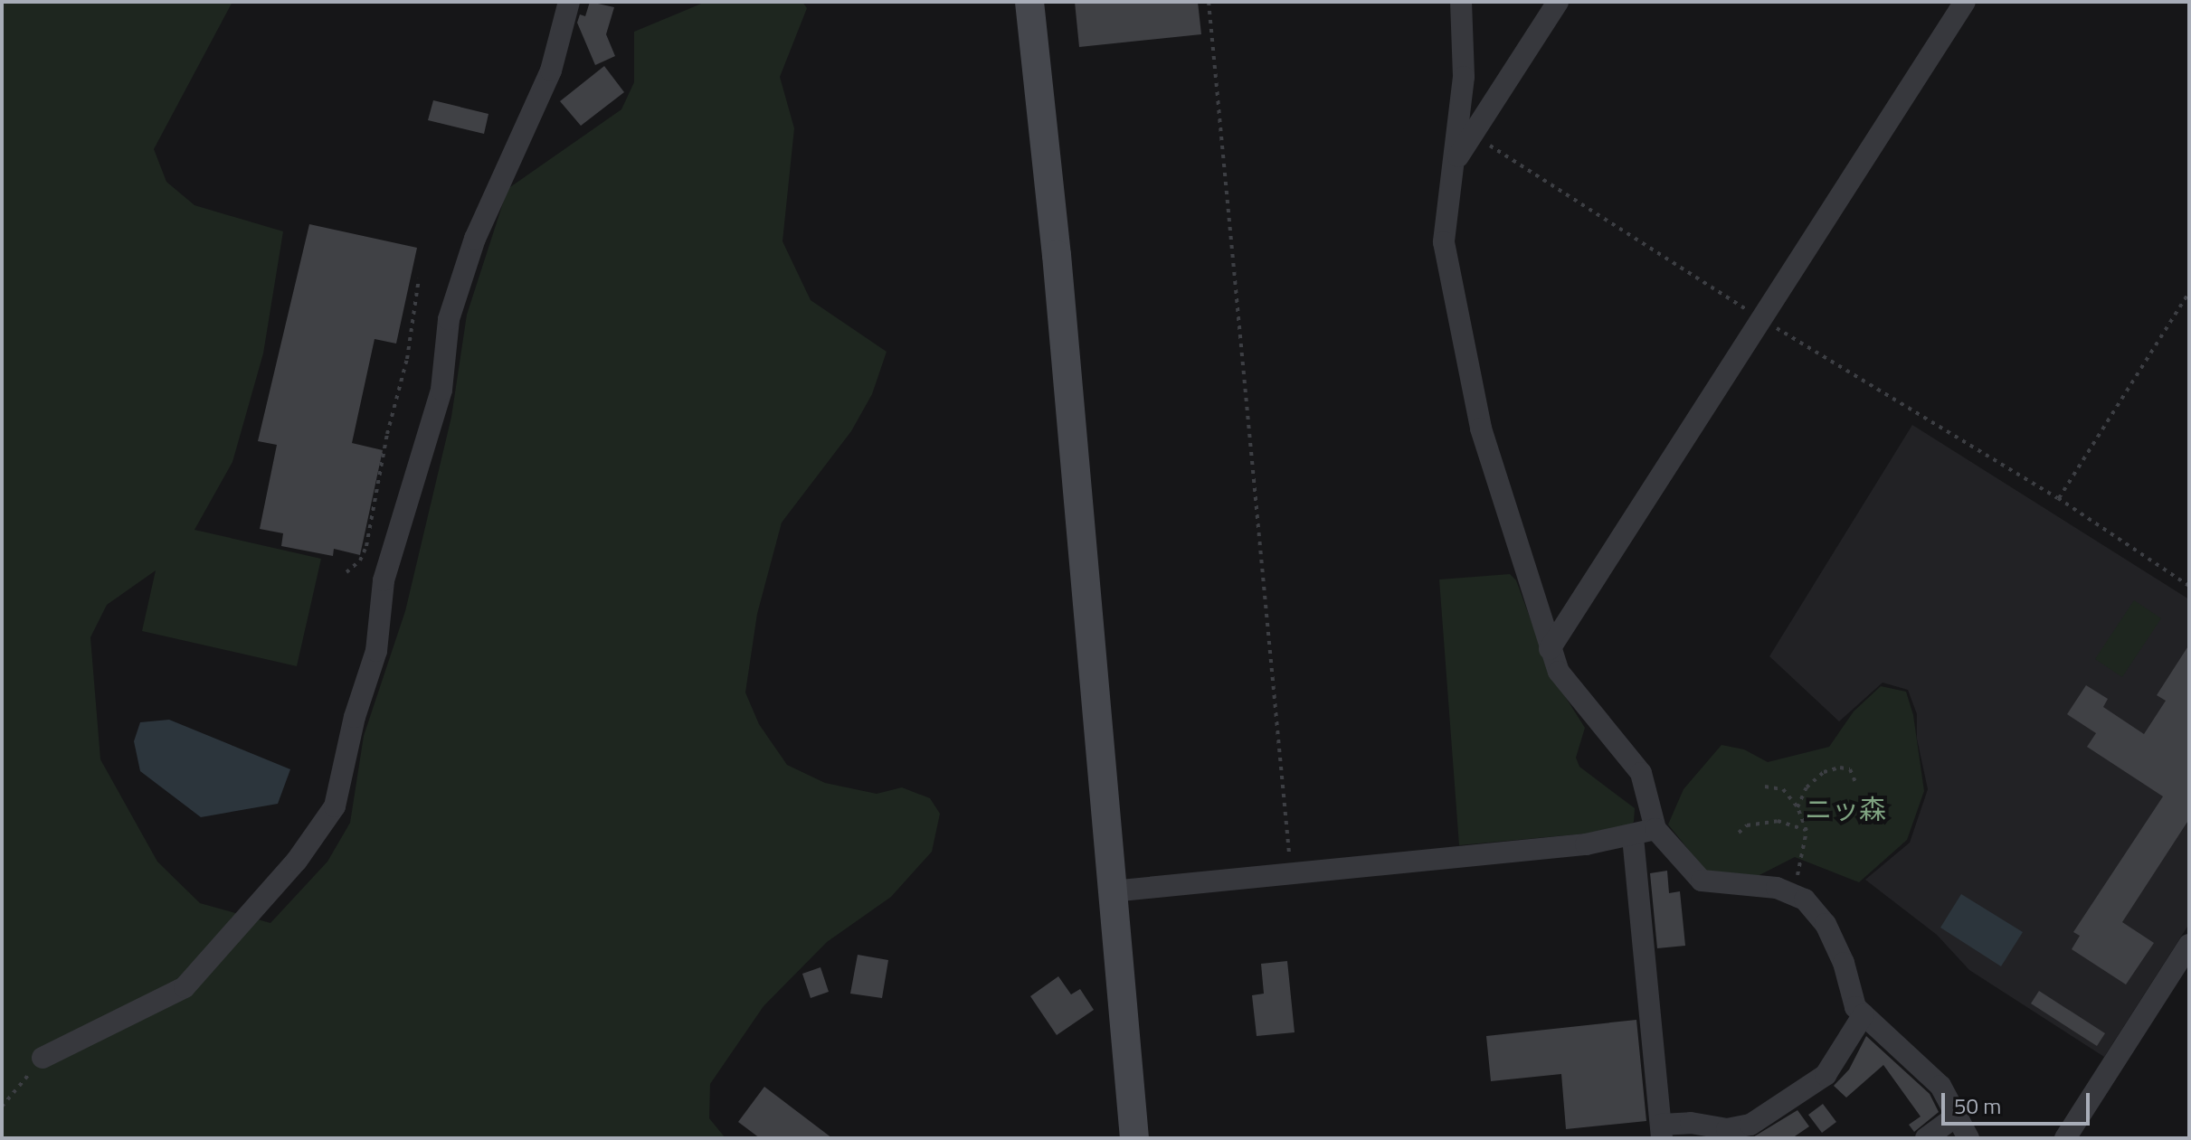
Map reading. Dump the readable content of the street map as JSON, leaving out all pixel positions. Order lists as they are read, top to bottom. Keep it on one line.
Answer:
{"parks":["ニッ森"],"scale_bar":"50 m"}
